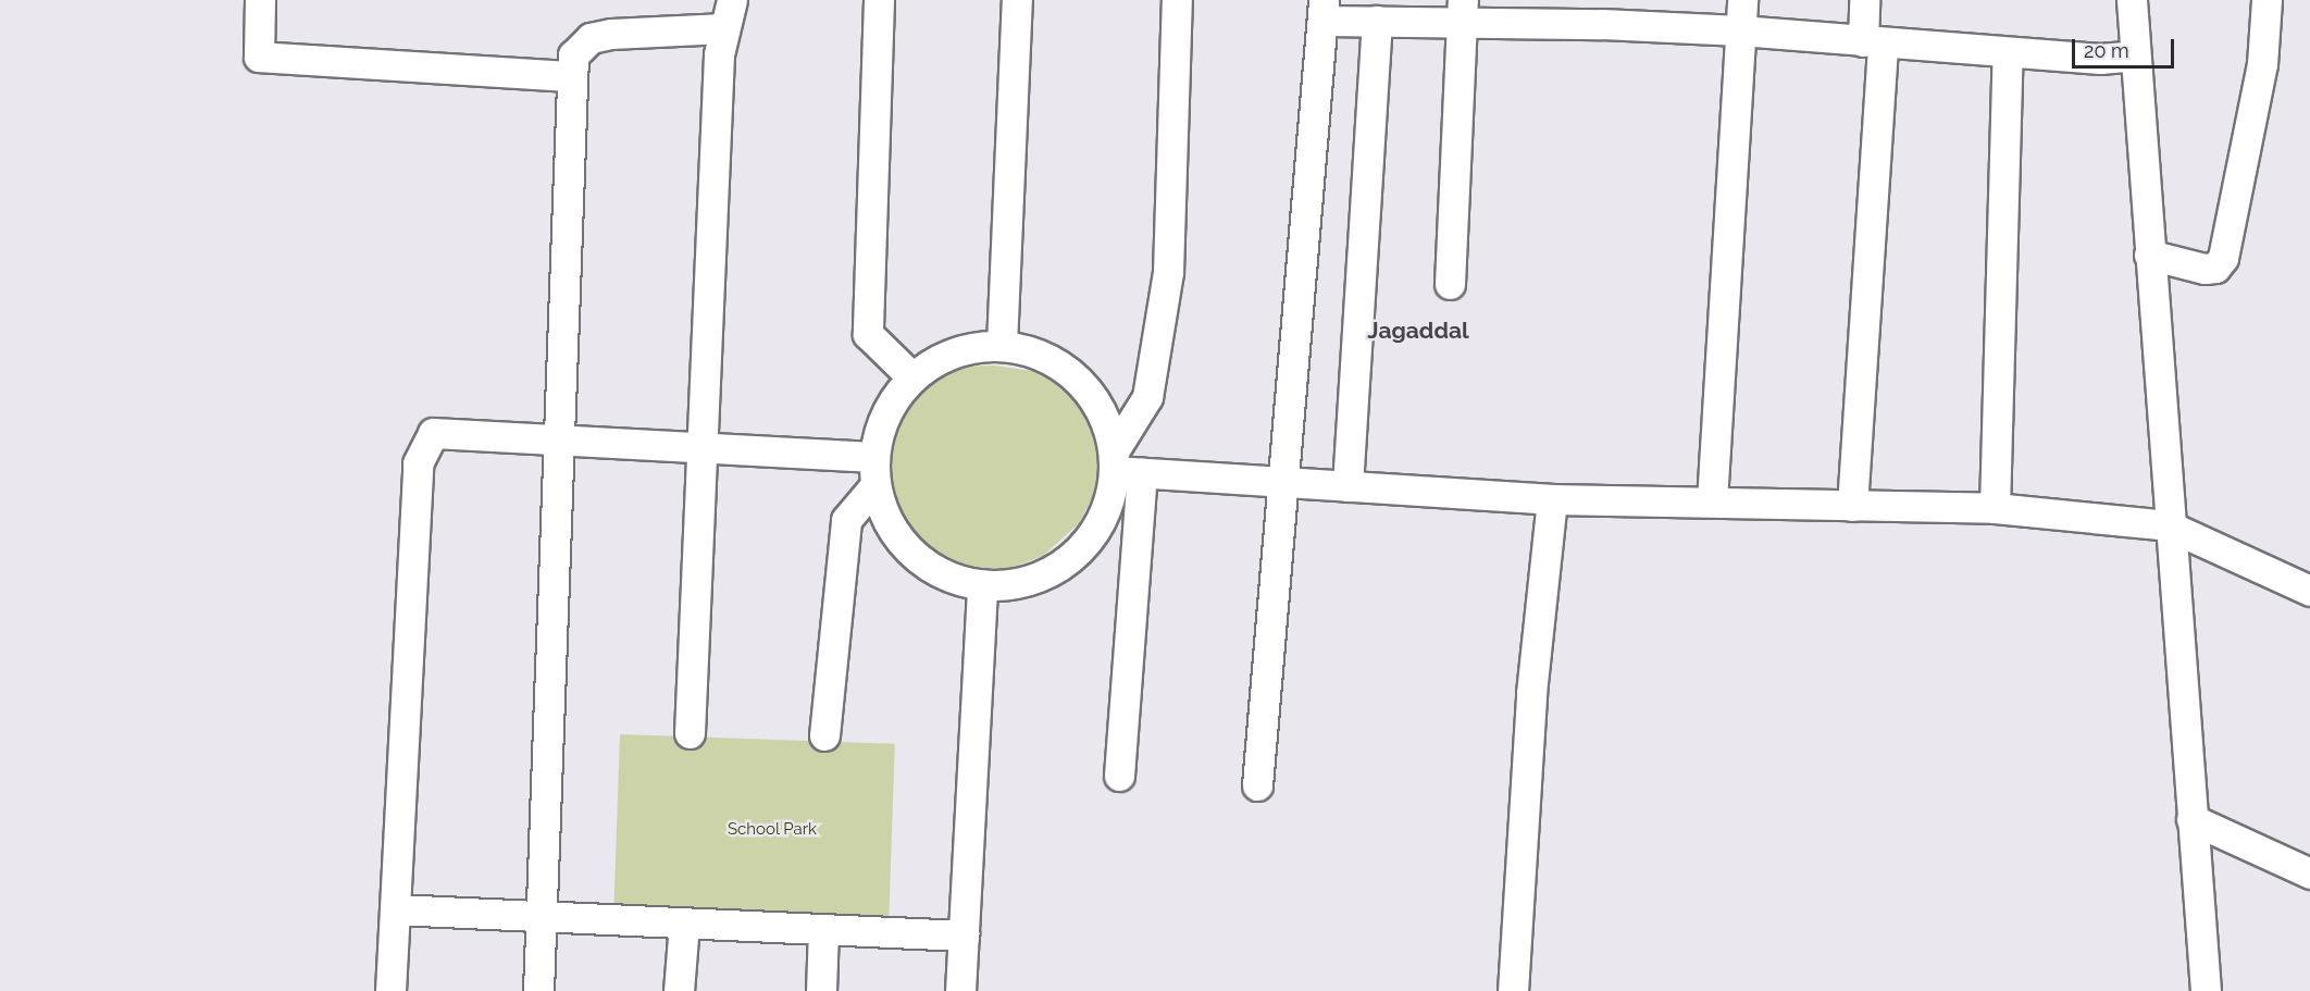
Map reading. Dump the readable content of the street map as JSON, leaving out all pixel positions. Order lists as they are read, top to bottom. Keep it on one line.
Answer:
{"districts":["Jagaddal"],"parks":["School Park"],"scale_bar":"20 m"}
